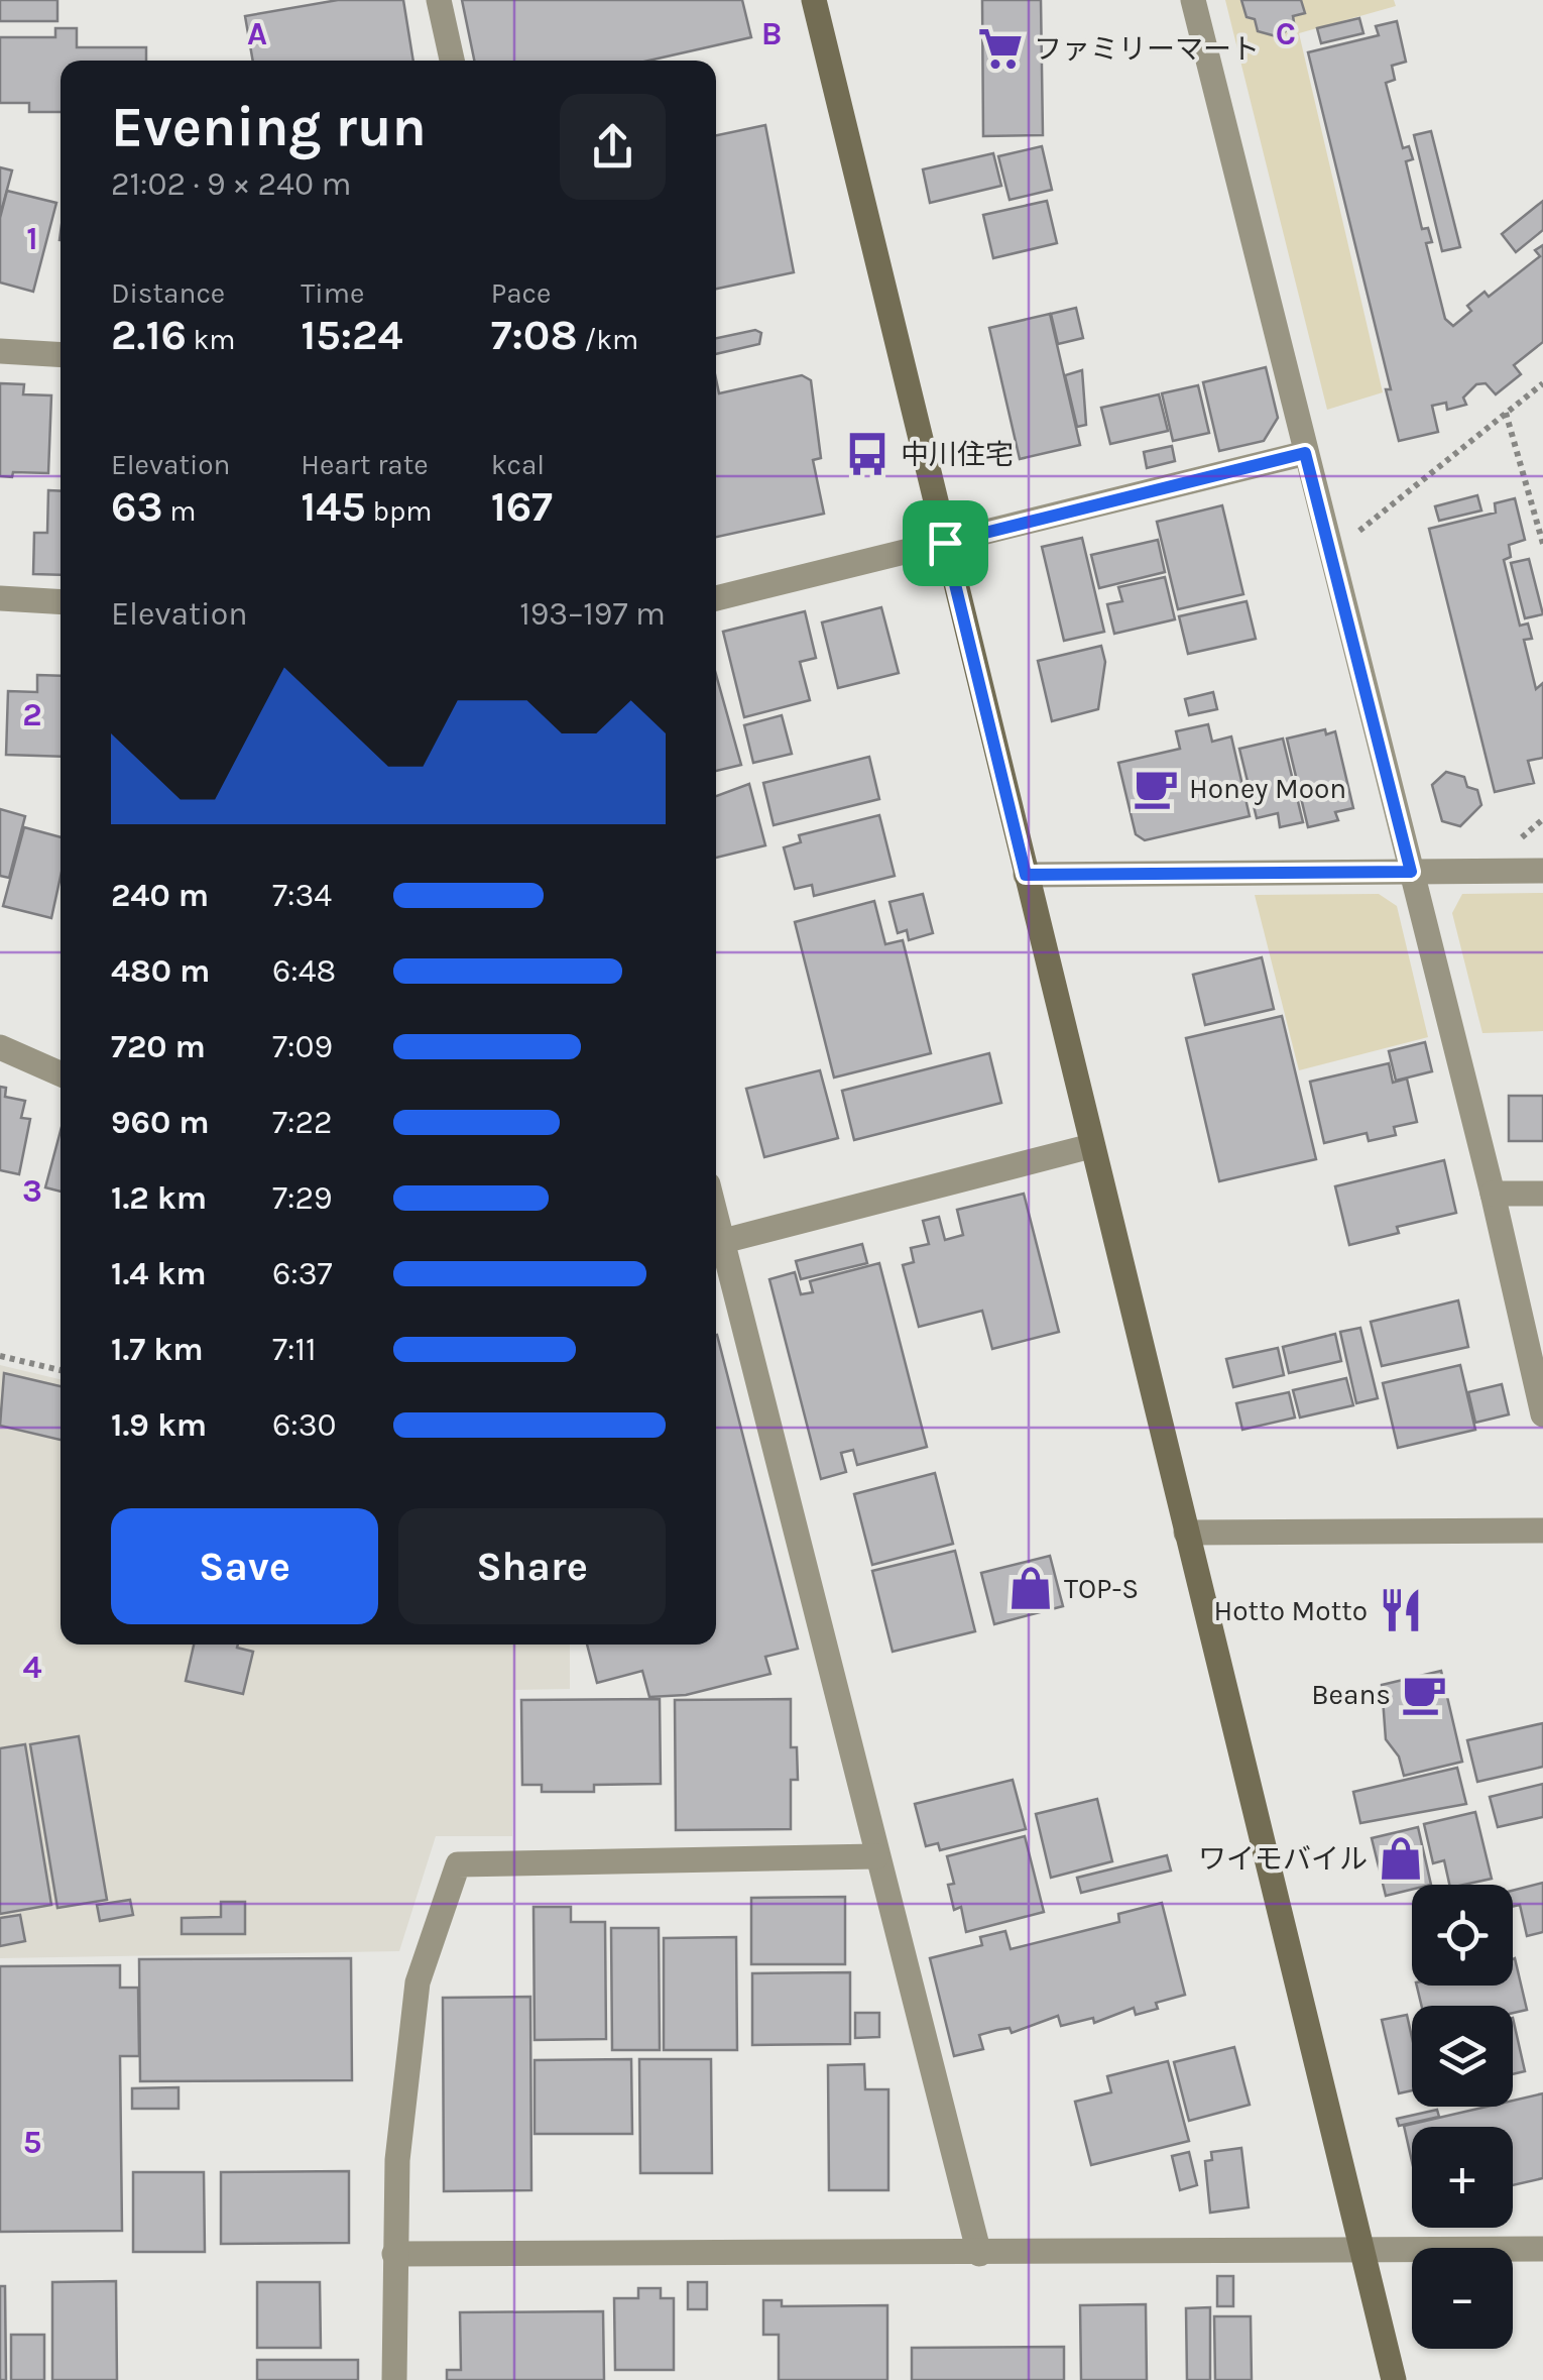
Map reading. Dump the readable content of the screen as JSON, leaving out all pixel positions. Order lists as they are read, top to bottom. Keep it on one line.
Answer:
{"places":{"supermarket":["ファミリーマート"],"bus stop":["中川住宅"],"cafe":["Honey Moon","Beans"],"shop":["TOP-S","ワイモバイル"],"restaurant":["Hotto Motto"]},"page":{"heading":["Evening run","21:02 · 9 × 240 m"],"stats":[["Distance","2.16 km"],["Time","15:24"],["Pace","7:08 /km"],["Elevation","63 m"],["Heart rate","145 bpm"],["kcal","167"]],"chart":["Elevation","193–197 m"],"list":[{"name":"240 m","note":"7:34"},{"name":"480 m","note":"6:48"},{"name":"720 m","note":"7:09"},{"name":"960 m","note":"7:22"},{"name":"1.2 km","note":"7:29"},{"name":"1.4 km","note":"6:37"},{"name":"1.7 km","note":"7:11"},{"name":"1.9 km","note":"6:30"}],"buttons":["Save","Share"],"map_buttons":["+","−"]},"grid":{"columns":["A","B","C"],"rows":["1","2","3","4","5"]}}
